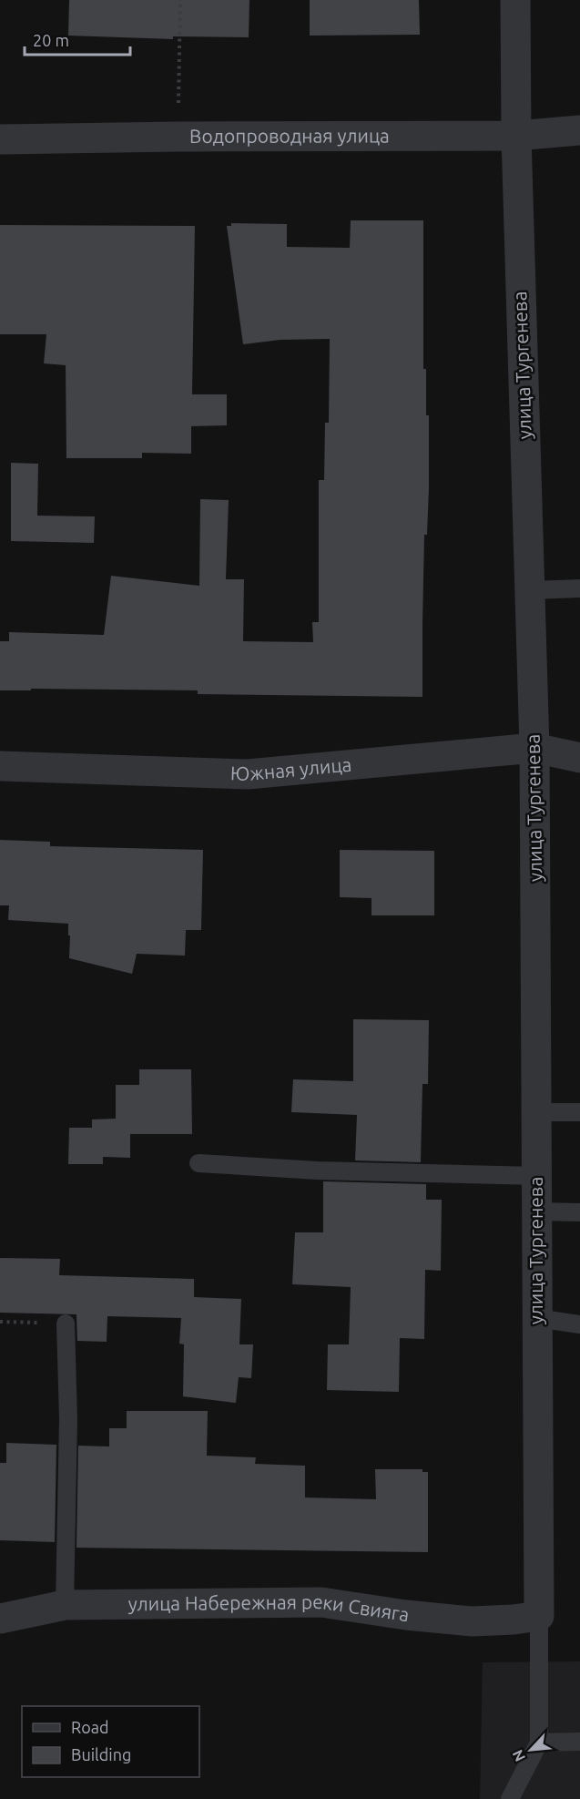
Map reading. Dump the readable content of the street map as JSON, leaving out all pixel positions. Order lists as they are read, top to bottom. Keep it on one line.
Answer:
{"streets":{"street":["Водопроводная улица","улица Тургенева","Южная улица","улица Набережная реки Свияга"]},"crossings":[["Водопроводная улица","улица Тургенева"],["улица Тургенева","Южная улица"],["улица Тургенева","улица Набережная реки Свияга"]],"legend":["Road","Building"],"scale_bar":"20 m","north":"bottom left"}
